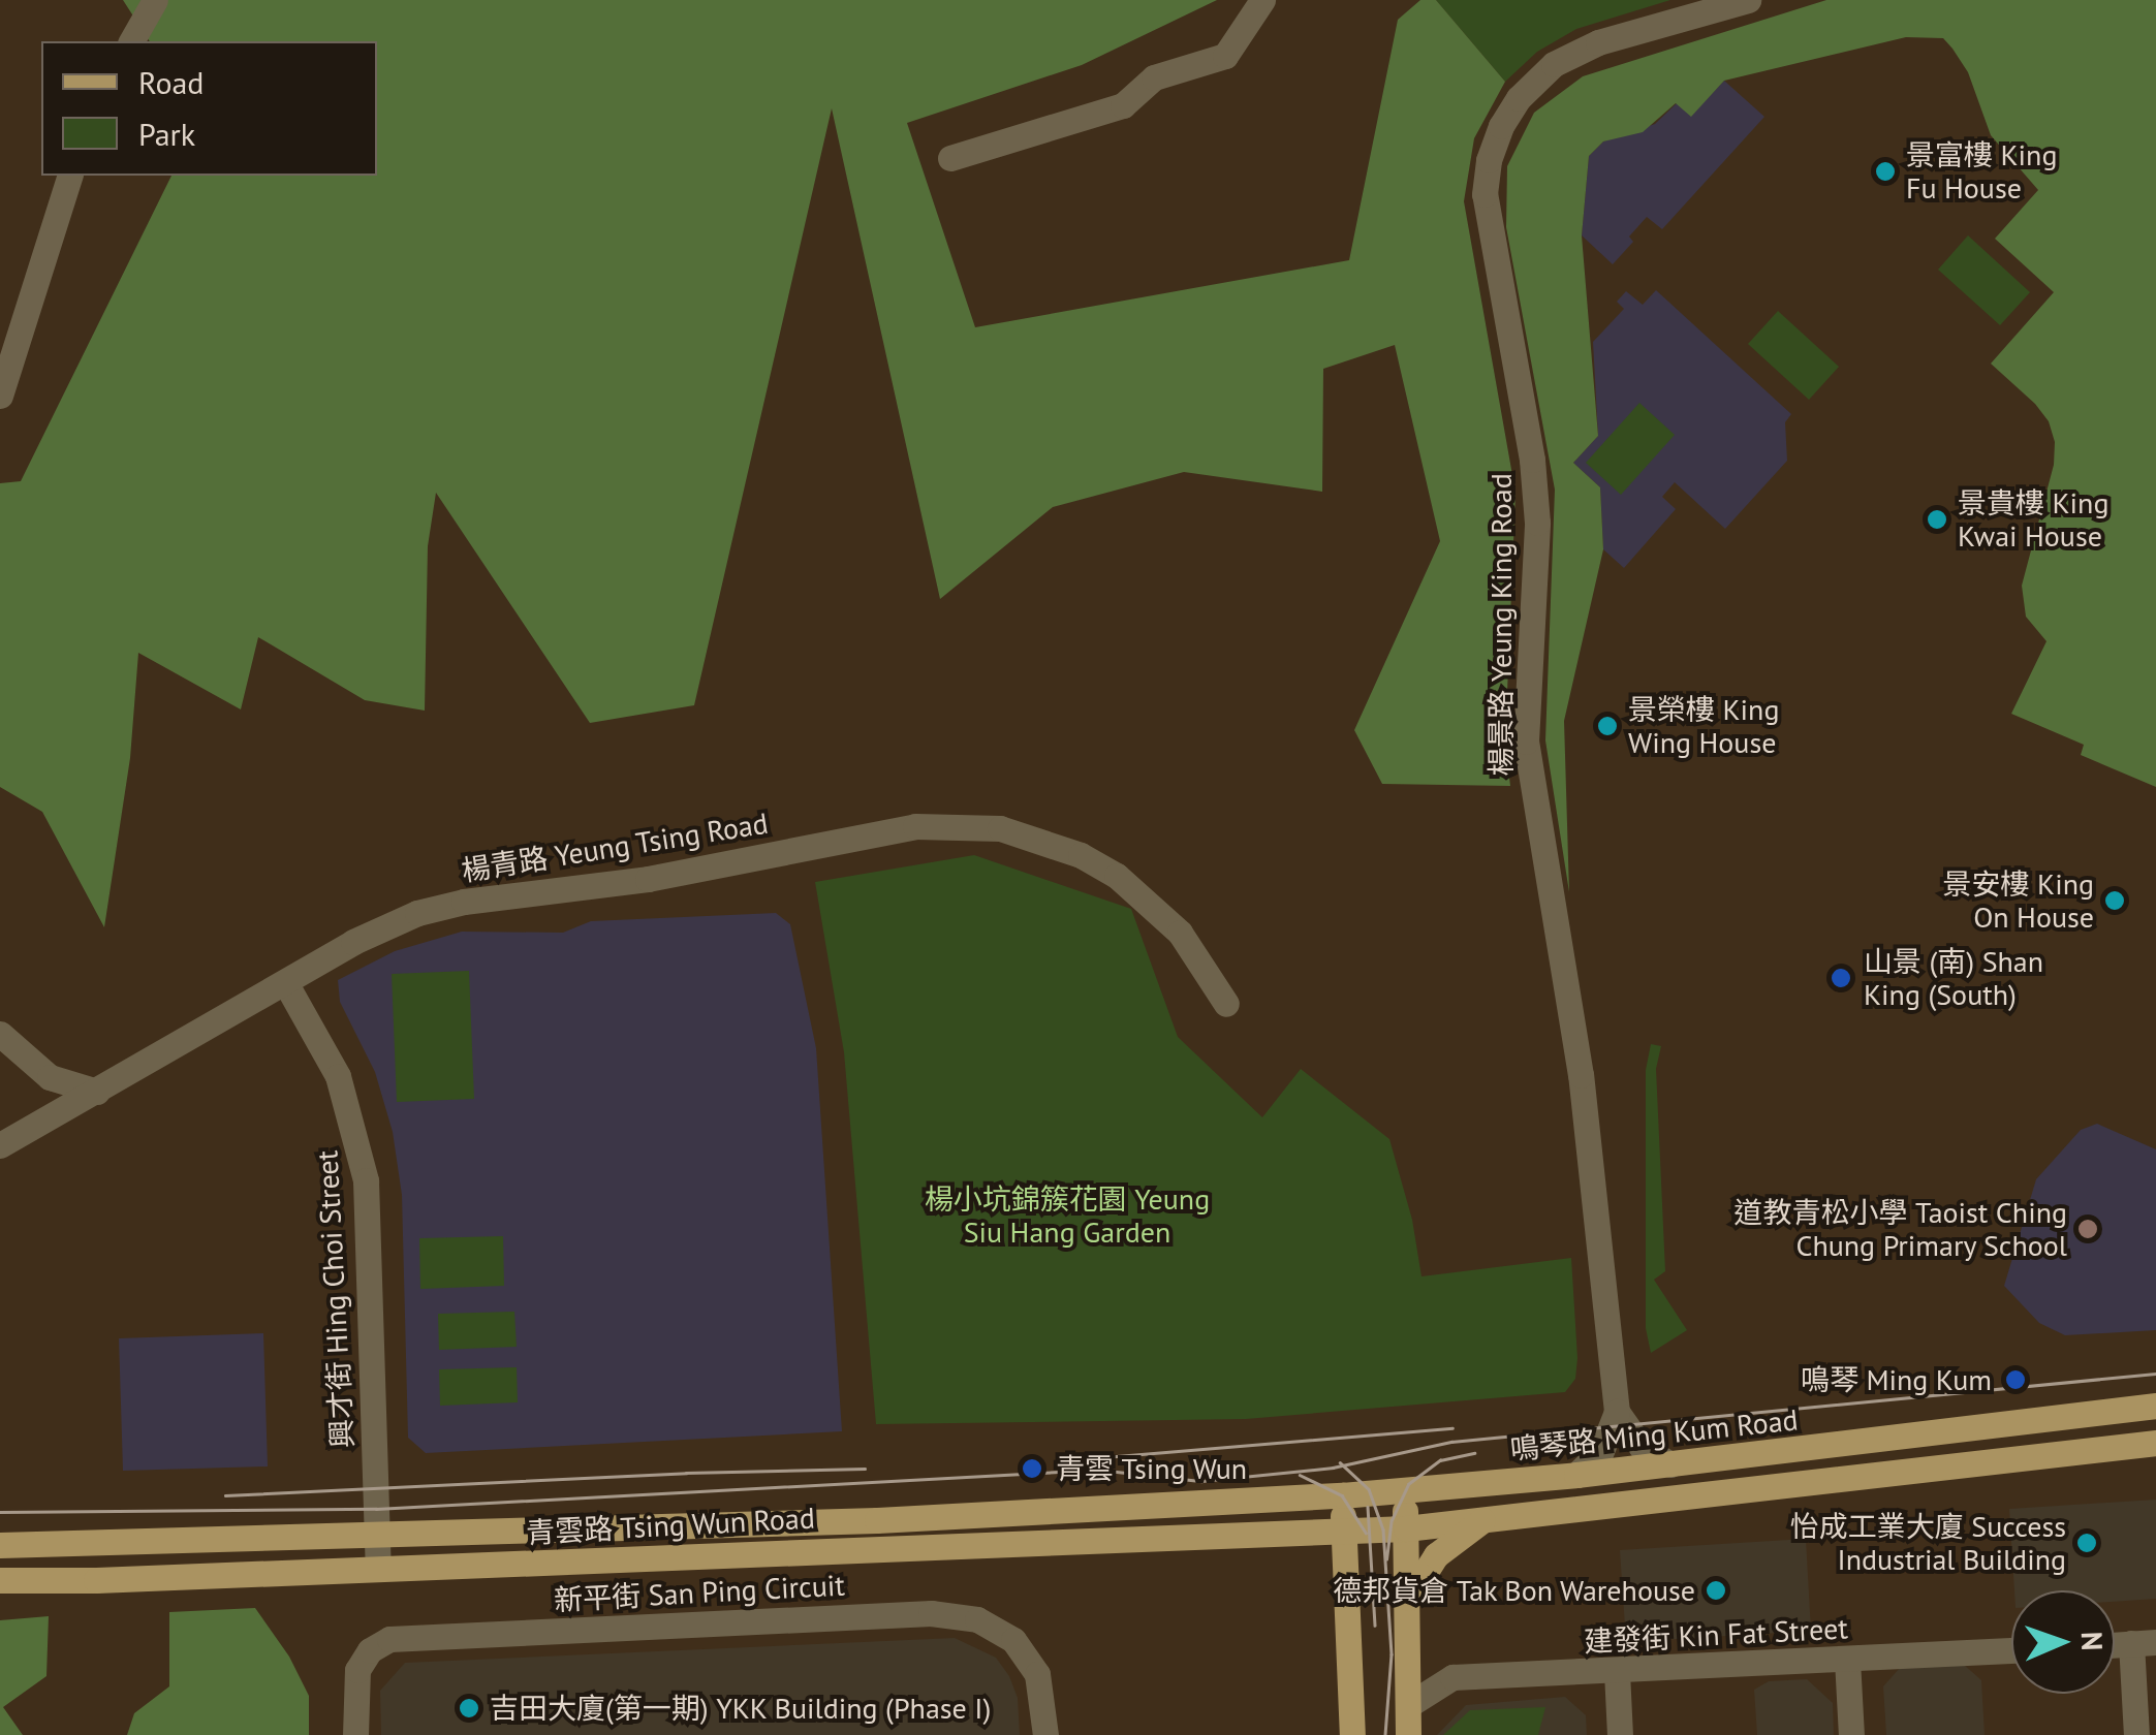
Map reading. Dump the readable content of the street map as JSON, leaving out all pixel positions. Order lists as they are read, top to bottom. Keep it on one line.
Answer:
{"streets":{"main road":["鳴琴路 Ming Kum Road","青雲路 Tsing Wun Road"],"street":["楊景路 Yeung King Road","楊青路 Yeung Tsing Road","興才街 Hing Choi Street","新平街 San Ping Circuit","建發街 Kin Fat Street"]},"crossings":[["楊青路 Yeung Tsing Road","興才街 Hing Choi Street"],["興才街 Hing Choi Street","青雲路 Tsing Wun Road"],["鳴琴路 Ming Kum Road","青雲路 Tsing Wun Road"]],"parks":["楊小坑錦簇花園 Yeung Siu Hang Garden"],"places":["景富樓 King Fu House","景貴樓 King Kwai House","景榮樓 King Wing House","景安樓 King On House","山景 (南) Shan King (South)","道教青松小學 Taoist Ching Chung Primary School","鳴琴 Ming Kum","青雲 Tsing Wun","怡成工業大廈 Success Industrial Building","德邦貨倉 Tak Bon Warehouse","吉田大廈(第一期) YKK Building (Phase I)"],"legend":["Road","Park"],"north":"right"}
